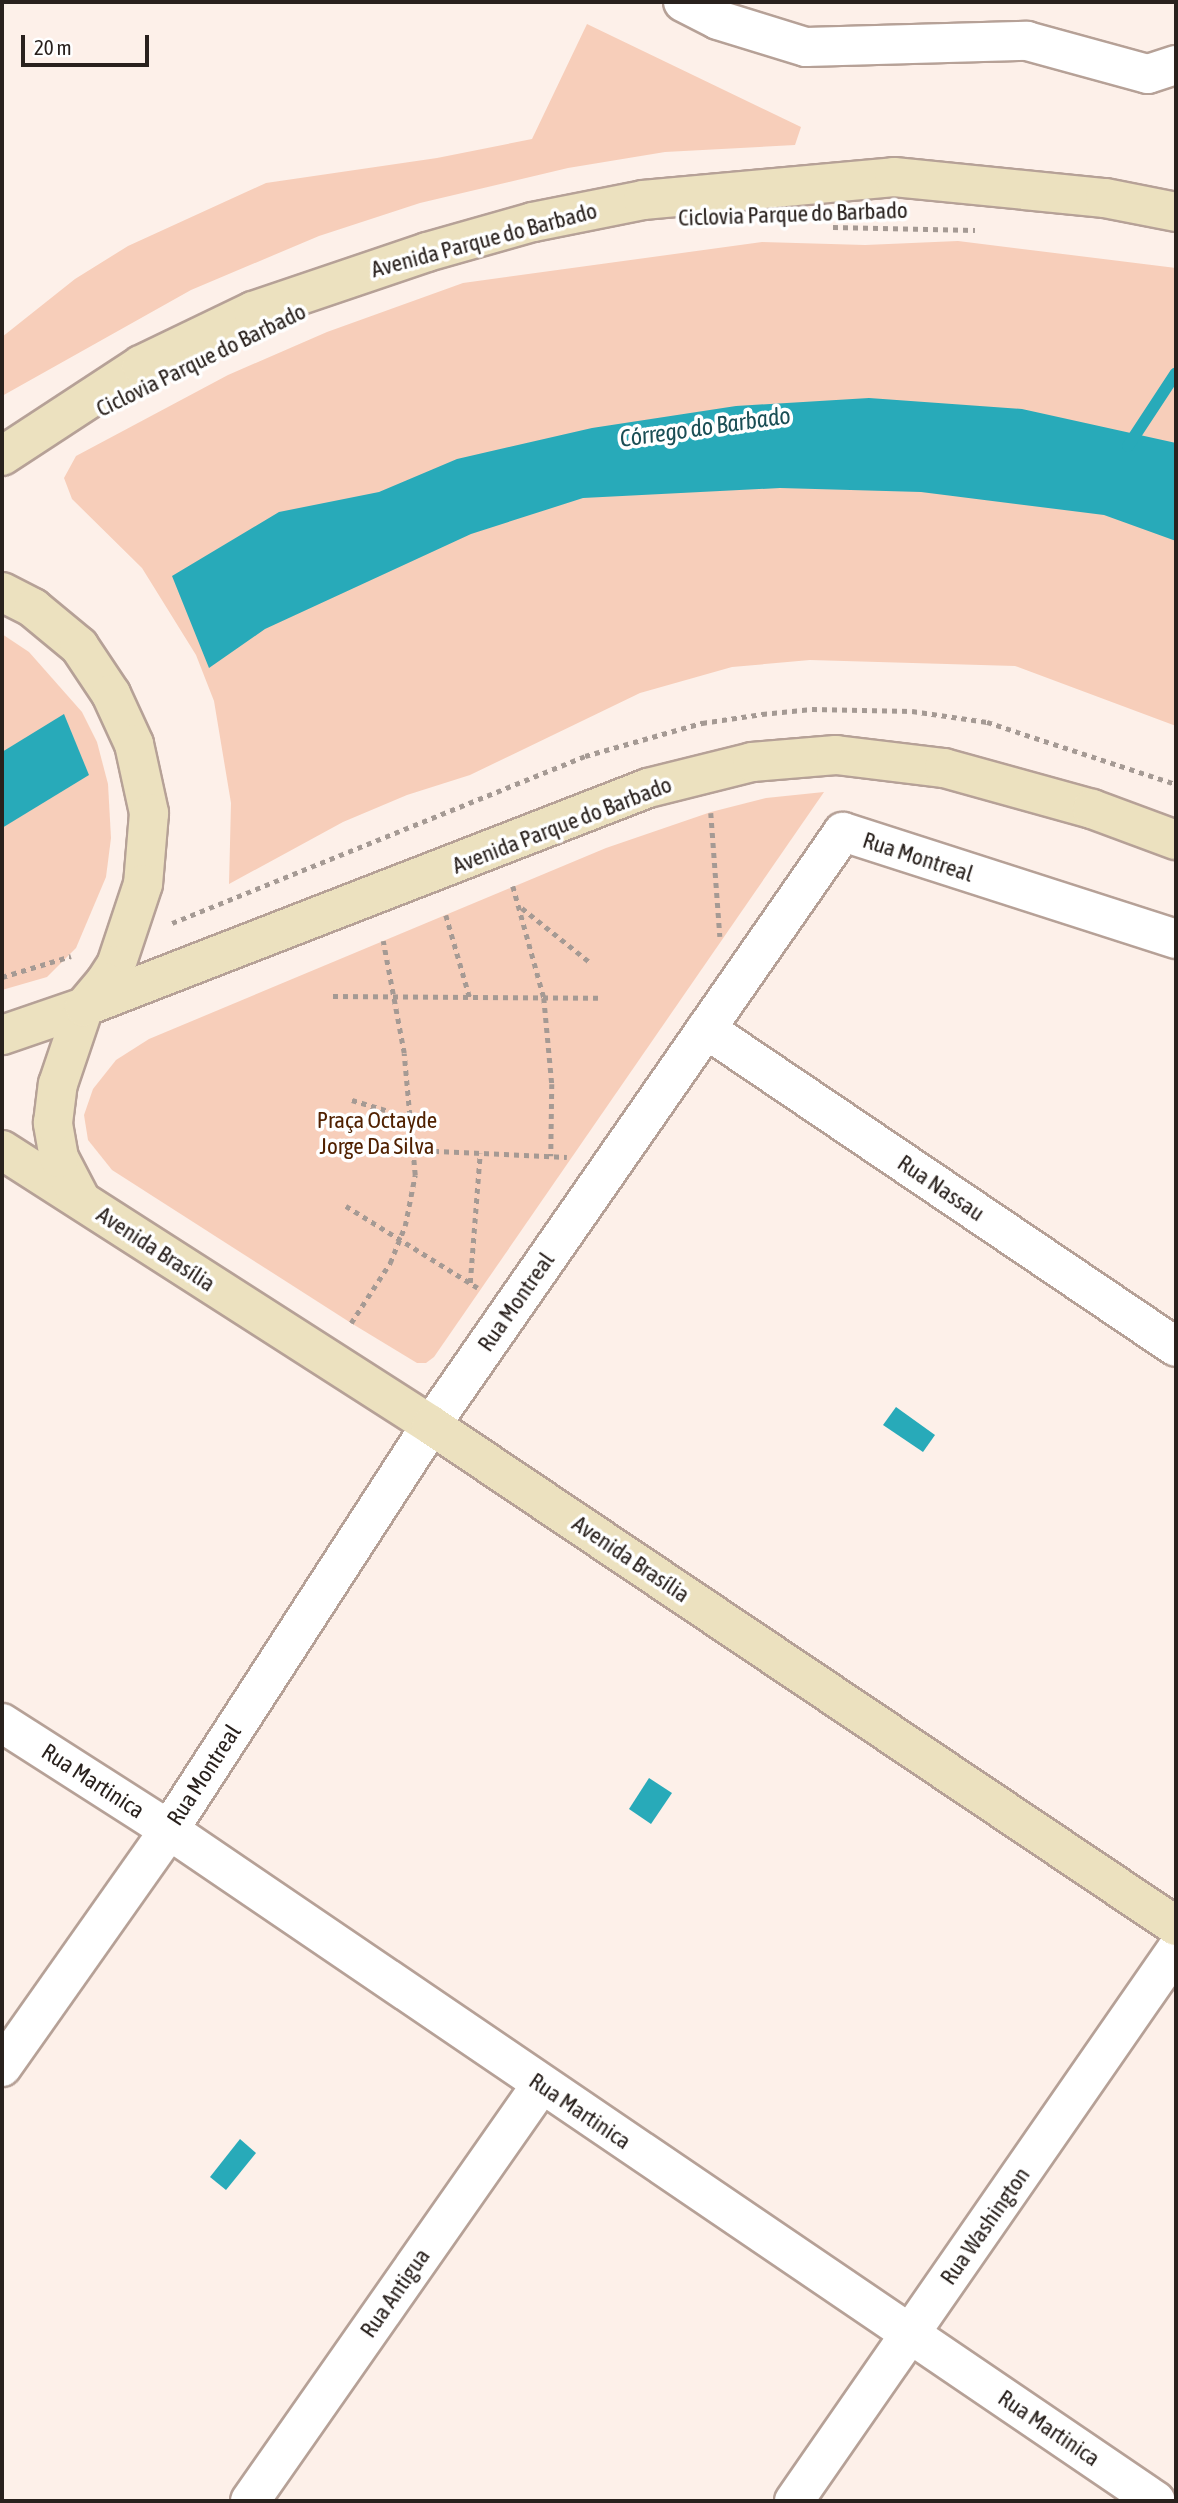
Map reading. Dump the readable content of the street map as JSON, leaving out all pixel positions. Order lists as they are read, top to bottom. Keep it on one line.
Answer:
{"streets":{"main road":["Avenida Parque do Barbado","Avenida Brasília"],"street":["Rua Montreal","Rua Nassau","Rua Martinica","Rua Washington","Rua Antigua"],"path":["Ciclovia Parque do Barbado"]},"crossings":[["Avenida Parque do Barbado","Avenida Brasília"],["Rua Montreal","Rua Nassau"],["Rua Montreal","Avenida Brasília"],["Rua Montreal","Rua Martinica"],["Rua Martinica","Rua Washington"],["Rua Martinica","Rua Antigua"]],"water":["Córrego do Barbado"],"parks":["Praça Octayde Jorge Da Silva"],"scale_bar":"20 m"}
